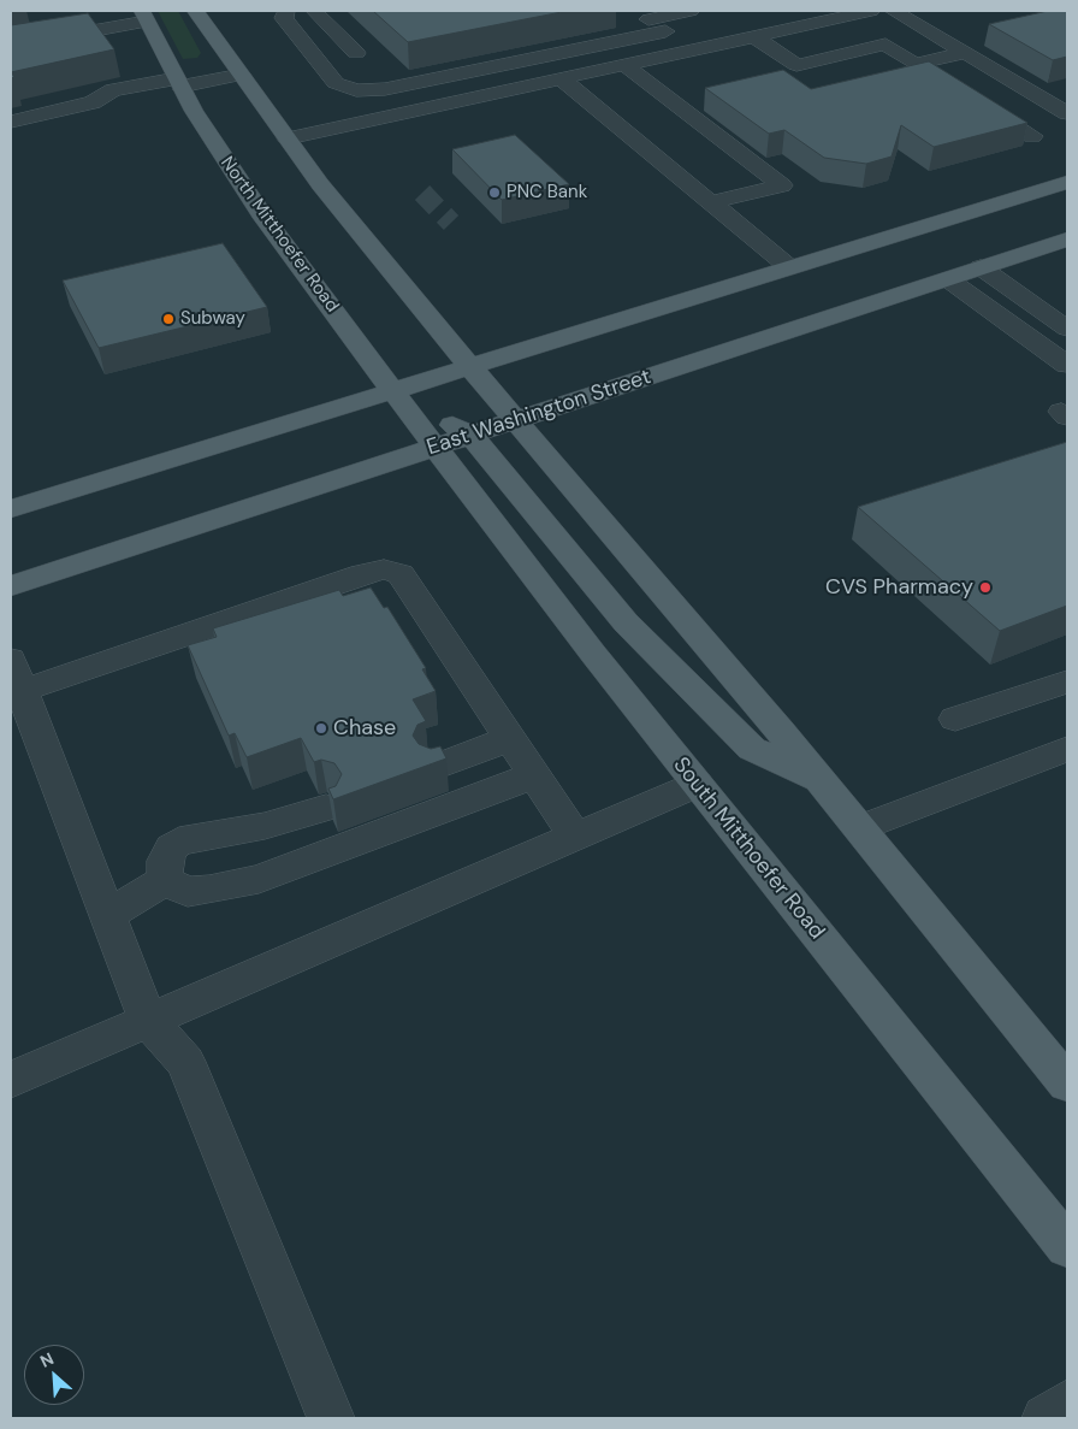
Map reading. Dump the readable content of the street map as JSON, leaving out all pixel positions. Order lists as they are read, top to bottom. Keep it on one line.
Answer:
{"streets":{"main road":["North Mitthoefer Road","East Washington Street","South Mitthoefer Road"]},"crossings":[["North Mitthoefer Road","East Washington Street"],["North Mitthoefer Road","South Mitthoefer Road"],["East Washington Street","South Mitthoefer Road"]],"places":["PNC Bank","Subway","CVS Pharmacy","Chase"],"north":"top left"}
